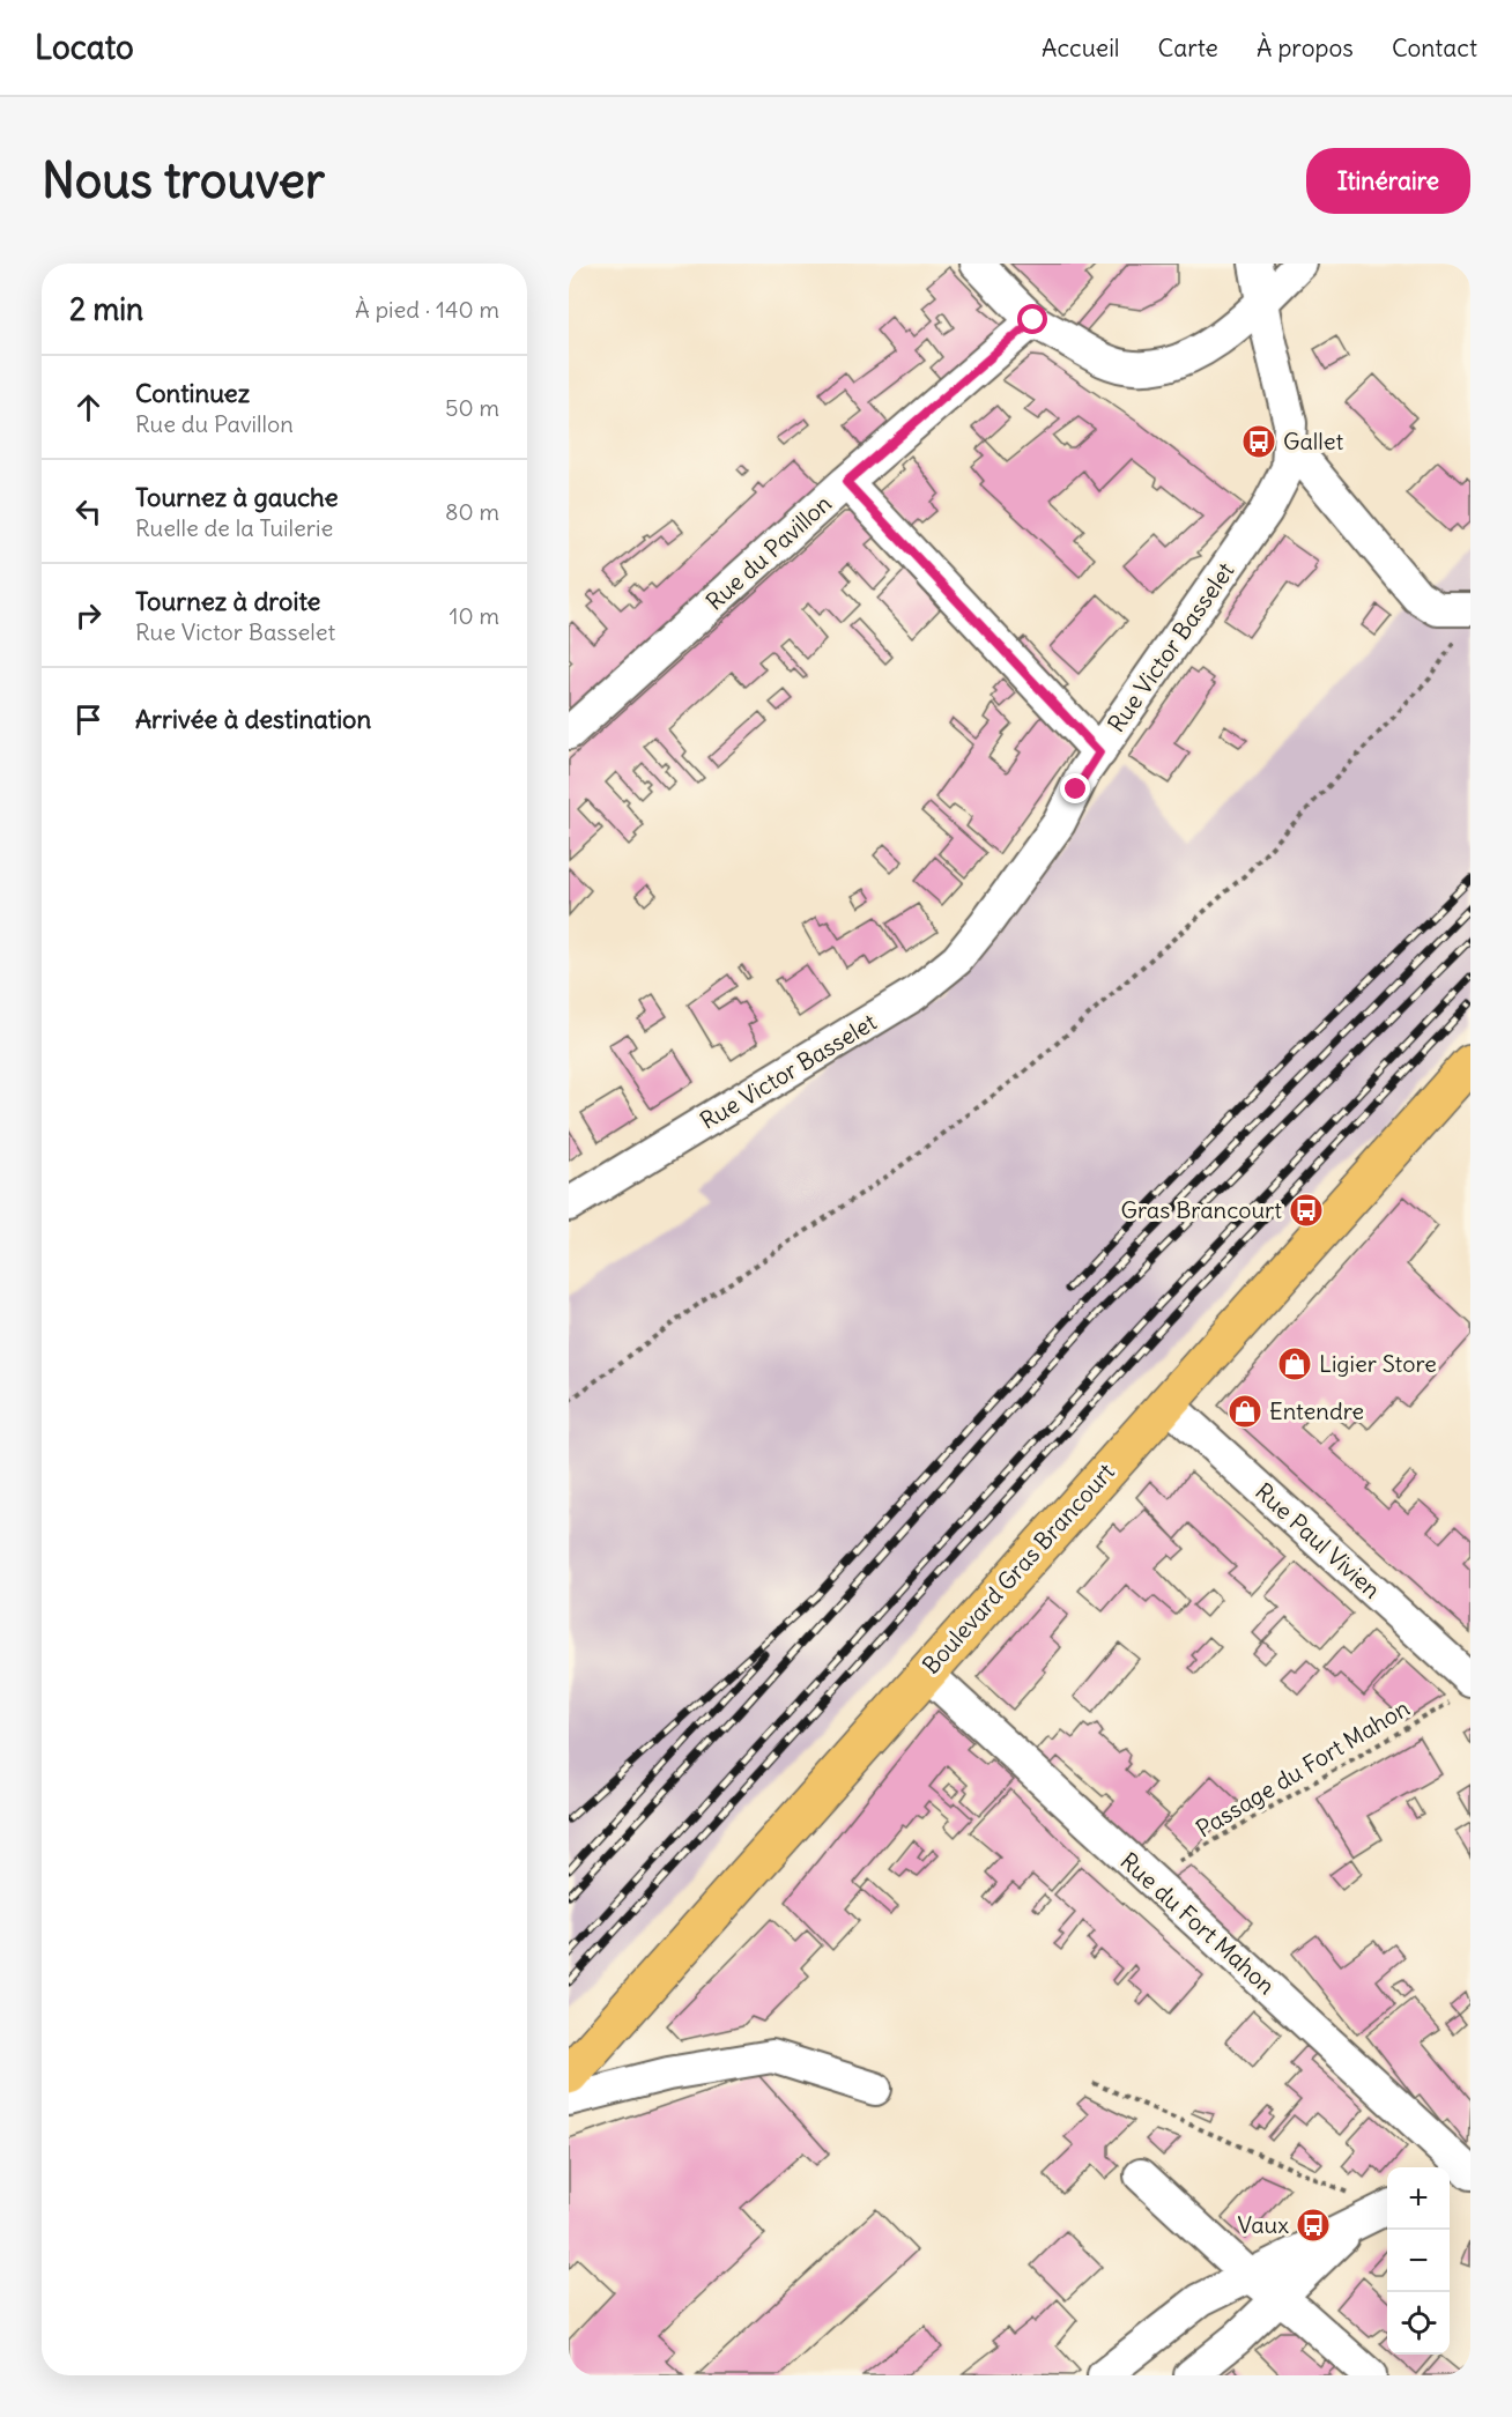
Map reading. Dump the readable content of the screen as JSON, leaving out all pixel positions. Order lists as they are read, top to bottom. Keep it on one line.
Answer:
{"streets":{"main road":["Boulevard Gras Brancourt"],"street":["Rue du Pavillon","Rue Victor Basselet","Rue Paul Vivien","Rue du Fort Mahon"],"path":["Passage du Fort Mahon"]},"crossings":[["Rue Paul Vivien","Boulevard Gras Brancourt"],["Rue Paul Vivien","Passage du Fort Mahon"],["Boulevard Gras Brancourt","Rue du Fort Mahon"],["Passage du Fort Mahon","Rue du Fort Mahon"]],"places":{"bus stop":["Gallet","Gras Brancourt","Vaux"],"shop":["Ligier Store","Entendre"]},"page":{"header":"Locato","nav":["Accueil","Carte","À propos","Contact"],"buttons":"Itinéraire","title":"Nous trouver","heading":["2 min","À pied · 140 m"],"list":[["Continuez","Rue du Pavillon","50 m"],["Tournez à gauche","Ruelle de la Tuilerie","80 m"],["Tournez à droite","Rue Victor Basselet","10 m"],"Arrivée à destination"],"map_buttons":["+","−"]}}
